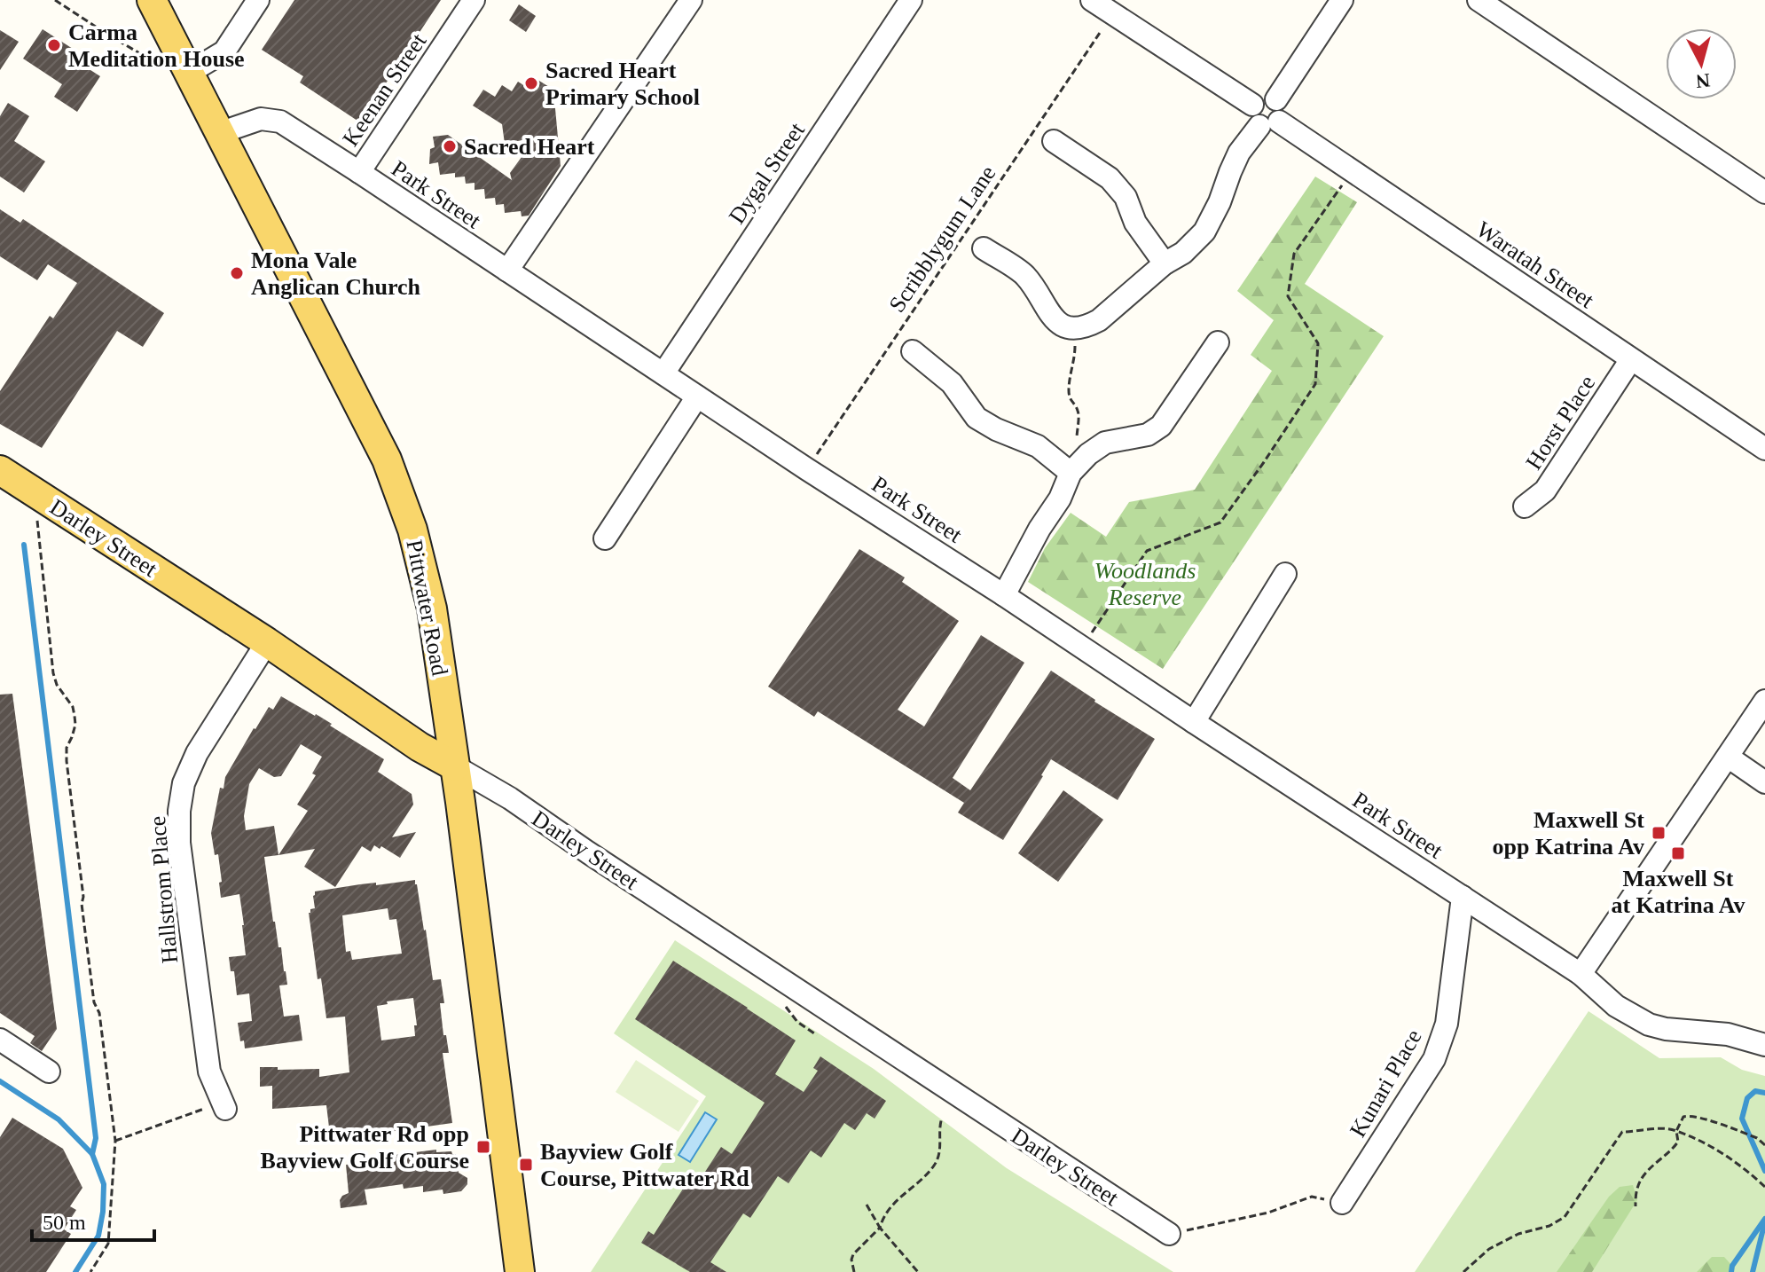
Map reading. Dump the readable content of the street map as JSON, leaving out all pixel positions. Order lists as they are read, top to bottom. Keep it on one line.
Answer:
{"streets":{"main road":["Darley Street","Pittwater Road"],"street":["Keenan Street","Dygal Street","Park Street","Waratah Street","Horst Place","Hallstrom Place","Kunari Place"],"path":["Scribblygum Lane"]},"crossings":[["Keenan Street","Park Street"],["Dygal Street","Park Street"],["Park Street","Scribblygum Lane"],["Park Street","Pittwater Road"],["Park Street","Kunari Place"],["Waratah Street","Horst Place"],["Darley Street","Pittwater Road"],["Darley Street","Hallstrom Place"]],"parks":["Woodlands Reserve"],"places":{"other":["Carma Meditation House","Sacred Heart Primary School","Sacred Heart","Mona Vale Anglican Church"],"transit":["Maxwell St opp Katrina Av","Maxwell St at Katrina Av","Pittwater Rd opp Bayview Golf Course","Bayview Golf Course, Pittwater Rd"]},"scale_bar":"50 m","north":"bottom"}
